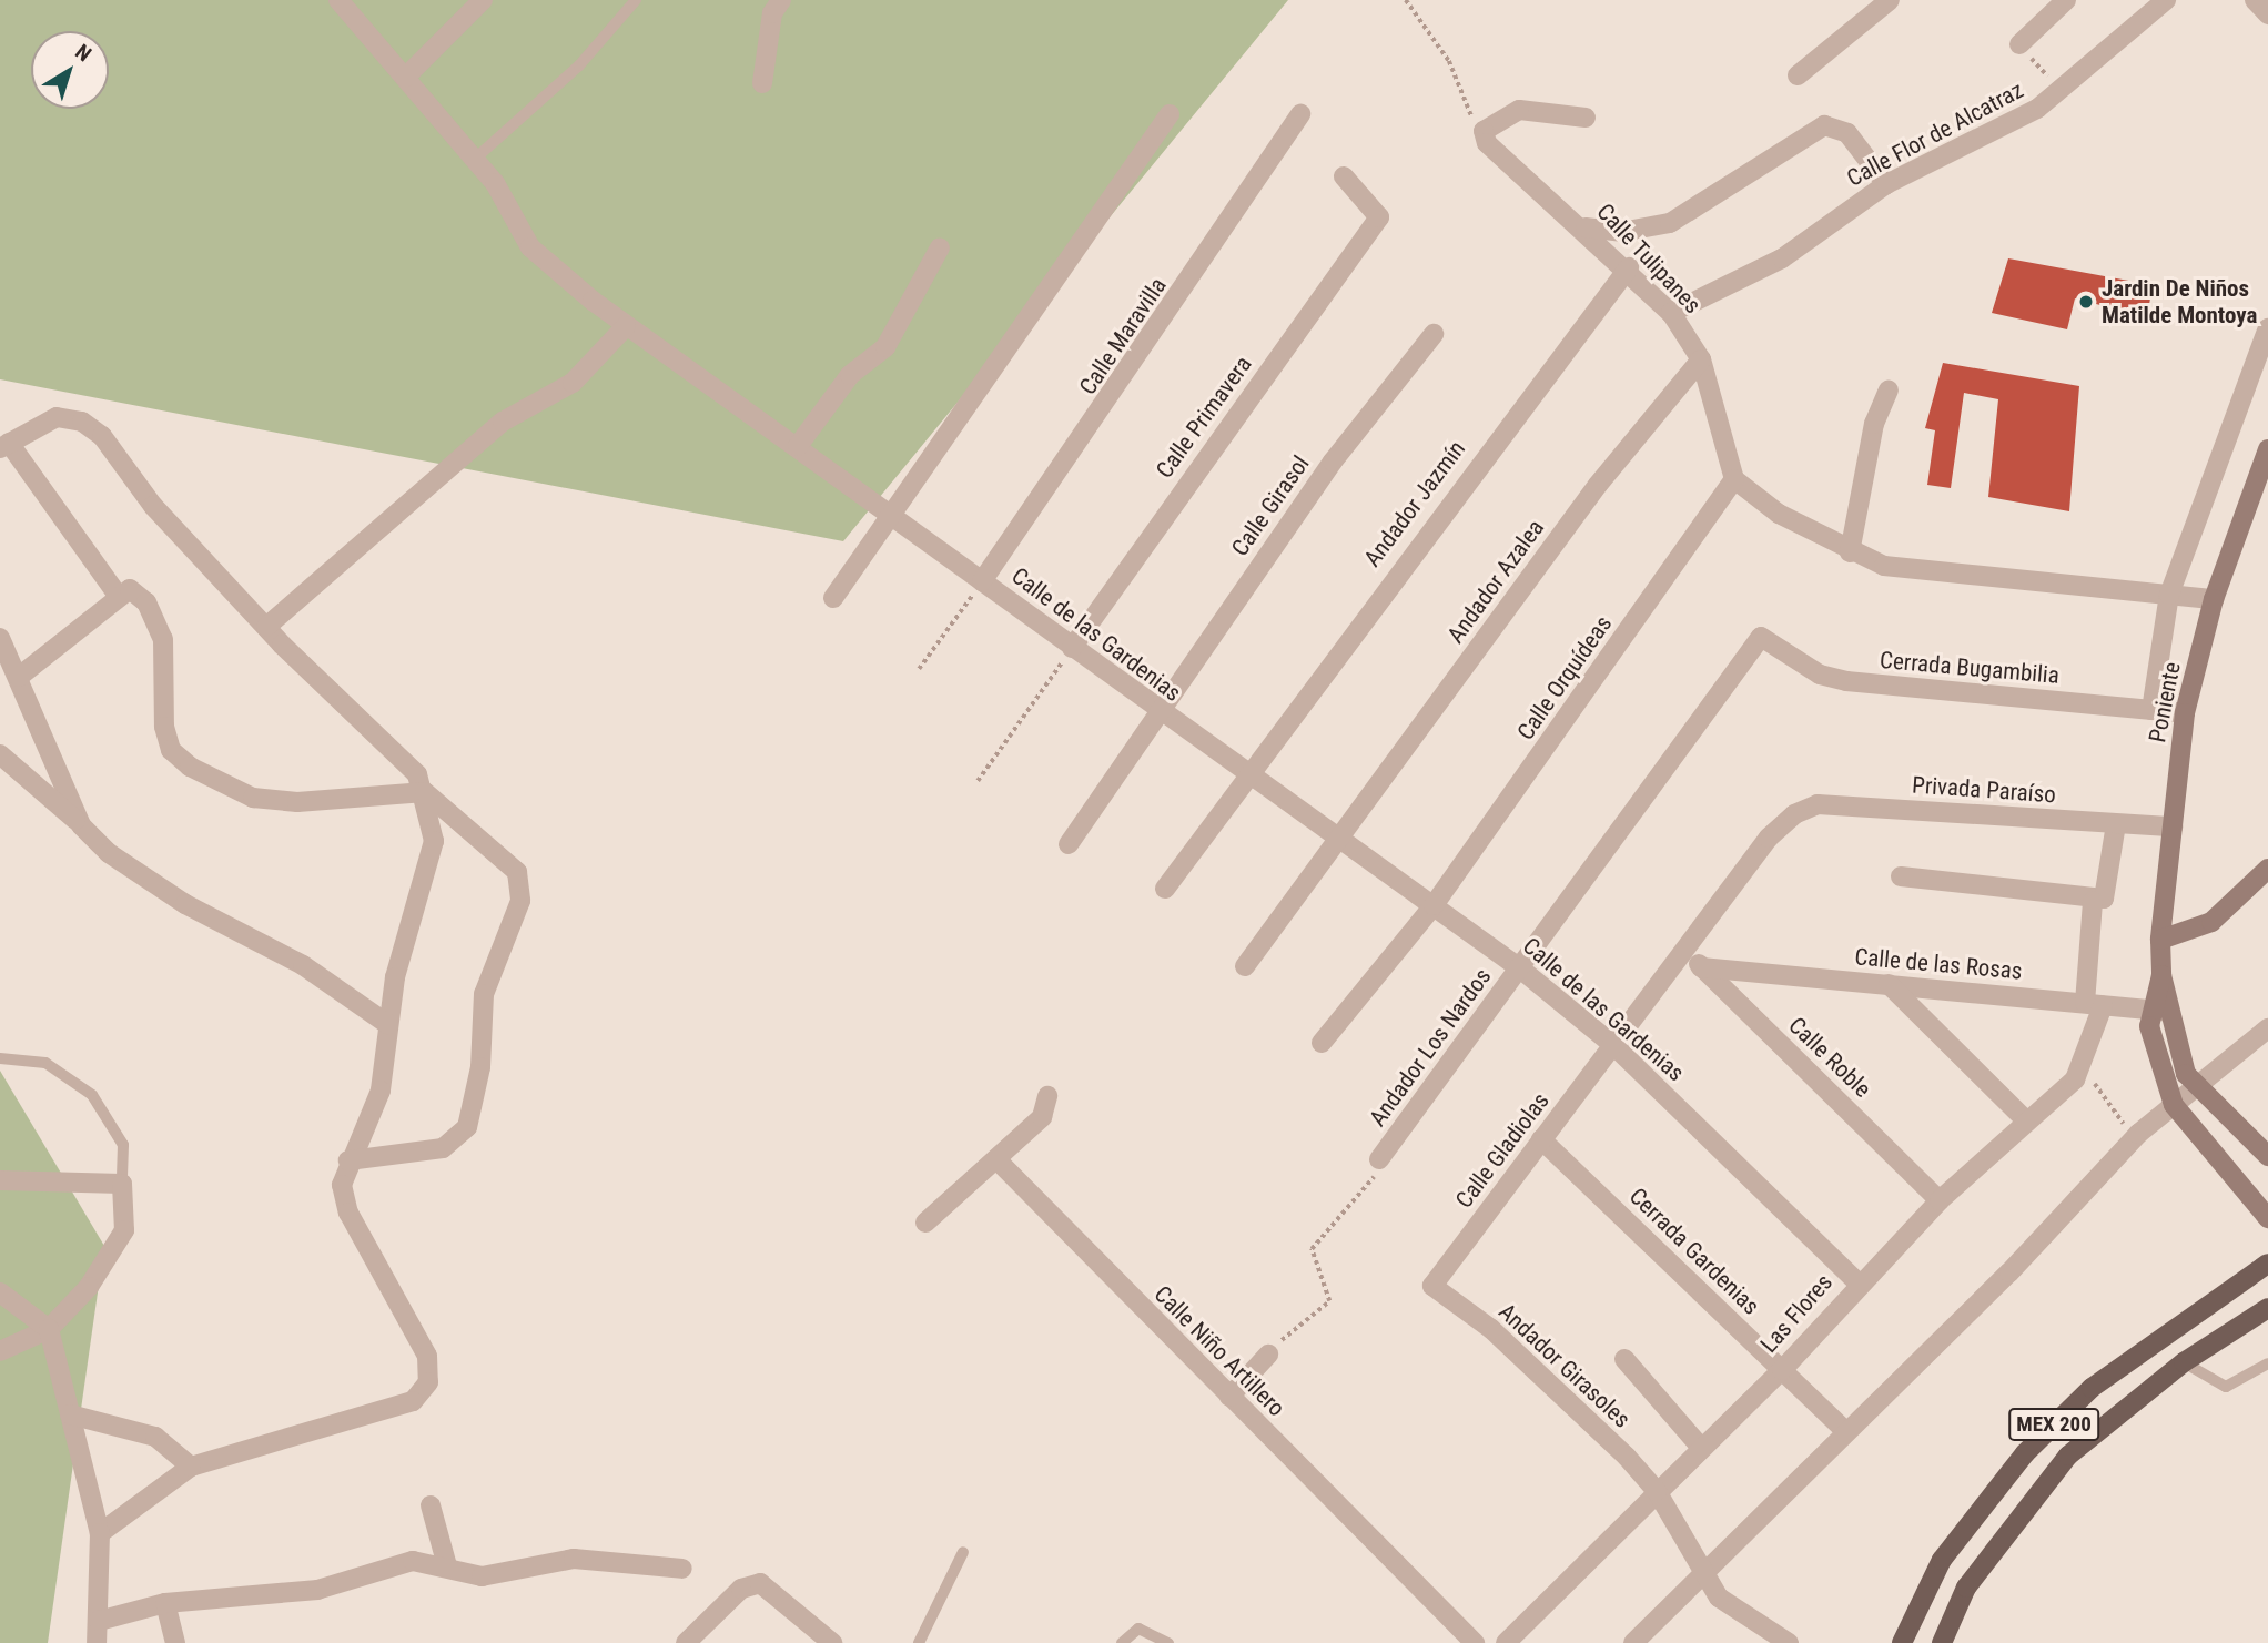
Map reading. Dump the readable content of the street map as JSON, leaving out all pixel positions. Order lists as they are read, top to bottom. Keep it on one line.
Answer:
{"streets":{"main road":["MEX 200"],"street":["Calle Flor de Alcatraz","Calle Tulipanes","Calle Maravilla","Calle Primavera","Andador Jazmín","Calle Girasol","Andador Azalea","Calle de las Gardenias","Cerrada Bugambilia","Calle Orquídeas","Poniente","Privada Paraíso","Calle de las Rosas","Andador Los Nardos","Calle Roble","Calle Gladiolas","Cerrada Gardenias","Las Flores","Calle Niño Artillero","Andador Girasoles"]},"crossings":[["Calle Flor de Alcatraz","Calle Tulipanes"],["Calle Tulipanes","Andador Jazmín"],["Calle Tulipanes","Andador Azalea"],["Calle Tulipanes","Calle Orquídeas"],["Calle Maravilla","Calle de las Gardenias"],["Calle Primavera","Calle de las Gardenias"],["Andador Jazmín","Calle de las Gardenias"],["Calle Girasol","Calle de las Gardenias"],["Andador Azalea","Calle de las Gardenias"],["Calle de las Gardenias","Calle Orquídeas"],["Calle de las Gardenias","Andador Los Nardos"],["Calle de las Gardenias","Calle Gladiolas"],["Calle de las Gardenias","Las Flores"],["Cerrada Bugambilia","Poniente"],["Cerrada Bugambilia","Andador Los Nardos"],["Poniente","Privada Paraíso"],["Poniente","Calle de las Rosas"],["Privada Paraíso","Calle Gladiolas"],["Calle de las Rosas","Calle Roble"],["Calle Roble","Calle Gladiolas"],["Calle Roble","Las Flores"],["Calle Gladiolas","Cerrada Gardenias"],["Calle Gladiolas","Andador Girasoles"],["Cerrada Gardenias","Las Flores"],["Las Flores","Andador Girasoles"]],"places":["Jardin De Niños Matilde Montoya"],"north":"top right"}
